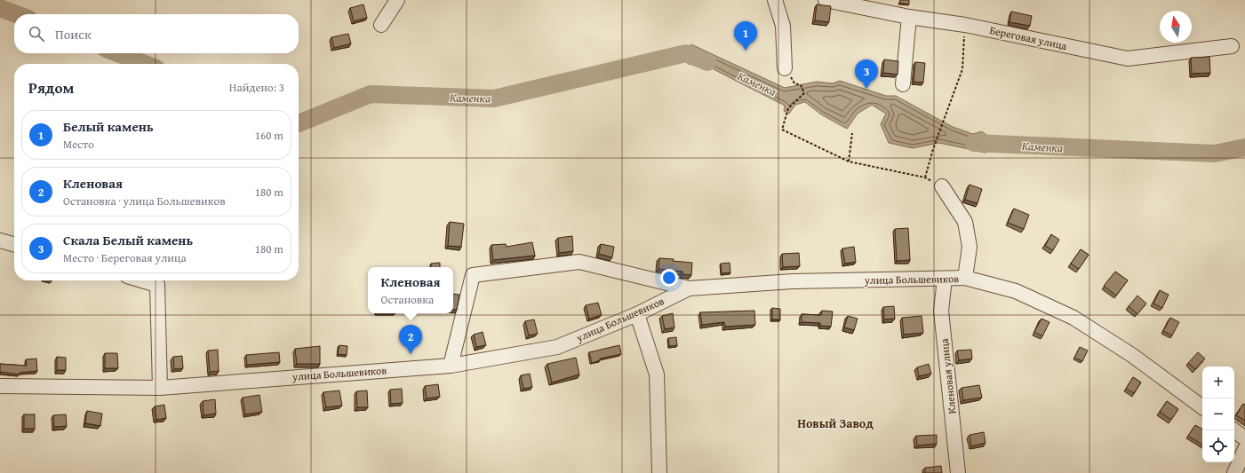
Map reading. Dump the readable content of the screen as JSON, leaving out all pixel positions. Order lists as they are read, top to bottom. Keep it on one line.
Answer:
{"streets":{"street":["Береговая улица","улица Большевиков","Кленовая улица"]},"crossings":[["улица Большевиков","Кленовая улица"]],"districts":["Новый Завод"],"water":["Каменка"],"north":"top","page":{"search":"Поиск","pins":["1","3","2"],"heading":["Рядом","Найдено: 3"],"list":[{"mark":"1","name":"Белый камень","note":"Место","value":"160 m"},{"mark":"2","name":"Кленовая","note":"Остановка · улица Большевиков","value":"180 m"},{"mark":"3","name":"Скала Белый камень","note":"Место · Береговая улица","value":"180 m"}],"popup":["Кленовая","Остановка"],"map_buttons":["+","−"]}}
